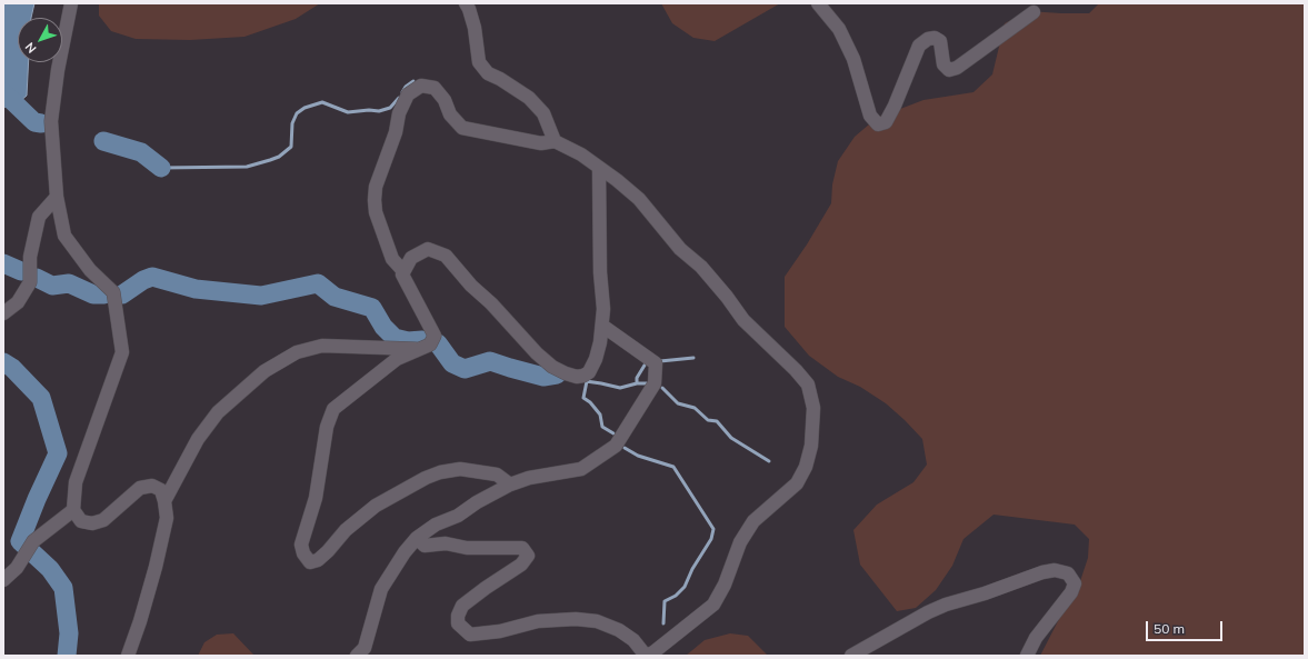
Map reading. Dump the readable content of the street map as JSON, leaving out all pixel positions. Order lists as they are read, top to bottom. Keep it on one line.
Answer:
{"scale_bar":"50 m","north":"bottom left"}
